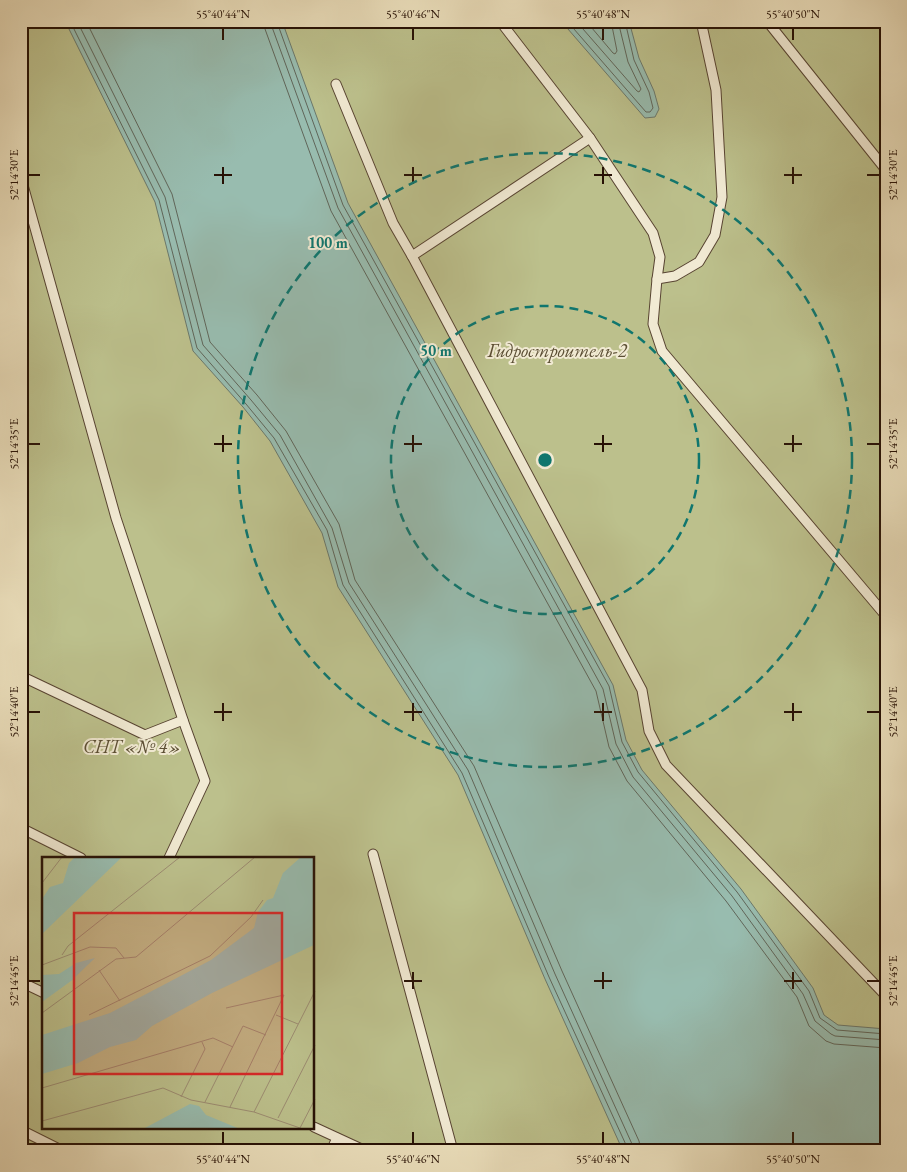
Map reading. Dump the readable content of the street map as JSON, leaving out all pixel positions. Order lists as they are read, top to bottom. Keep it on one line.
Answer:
{"parks":["Гидростроитель-2","СНТ «№ 4»"],"coordinates":["55°40'44\"N","55°40'46\"N","55°40'48\"N","55°40'50\"N","52°14'30\"E","52°14'35\"E","52°14'40\"E","52°14'45\"E"],"rings":["100 m","50 m"]}
